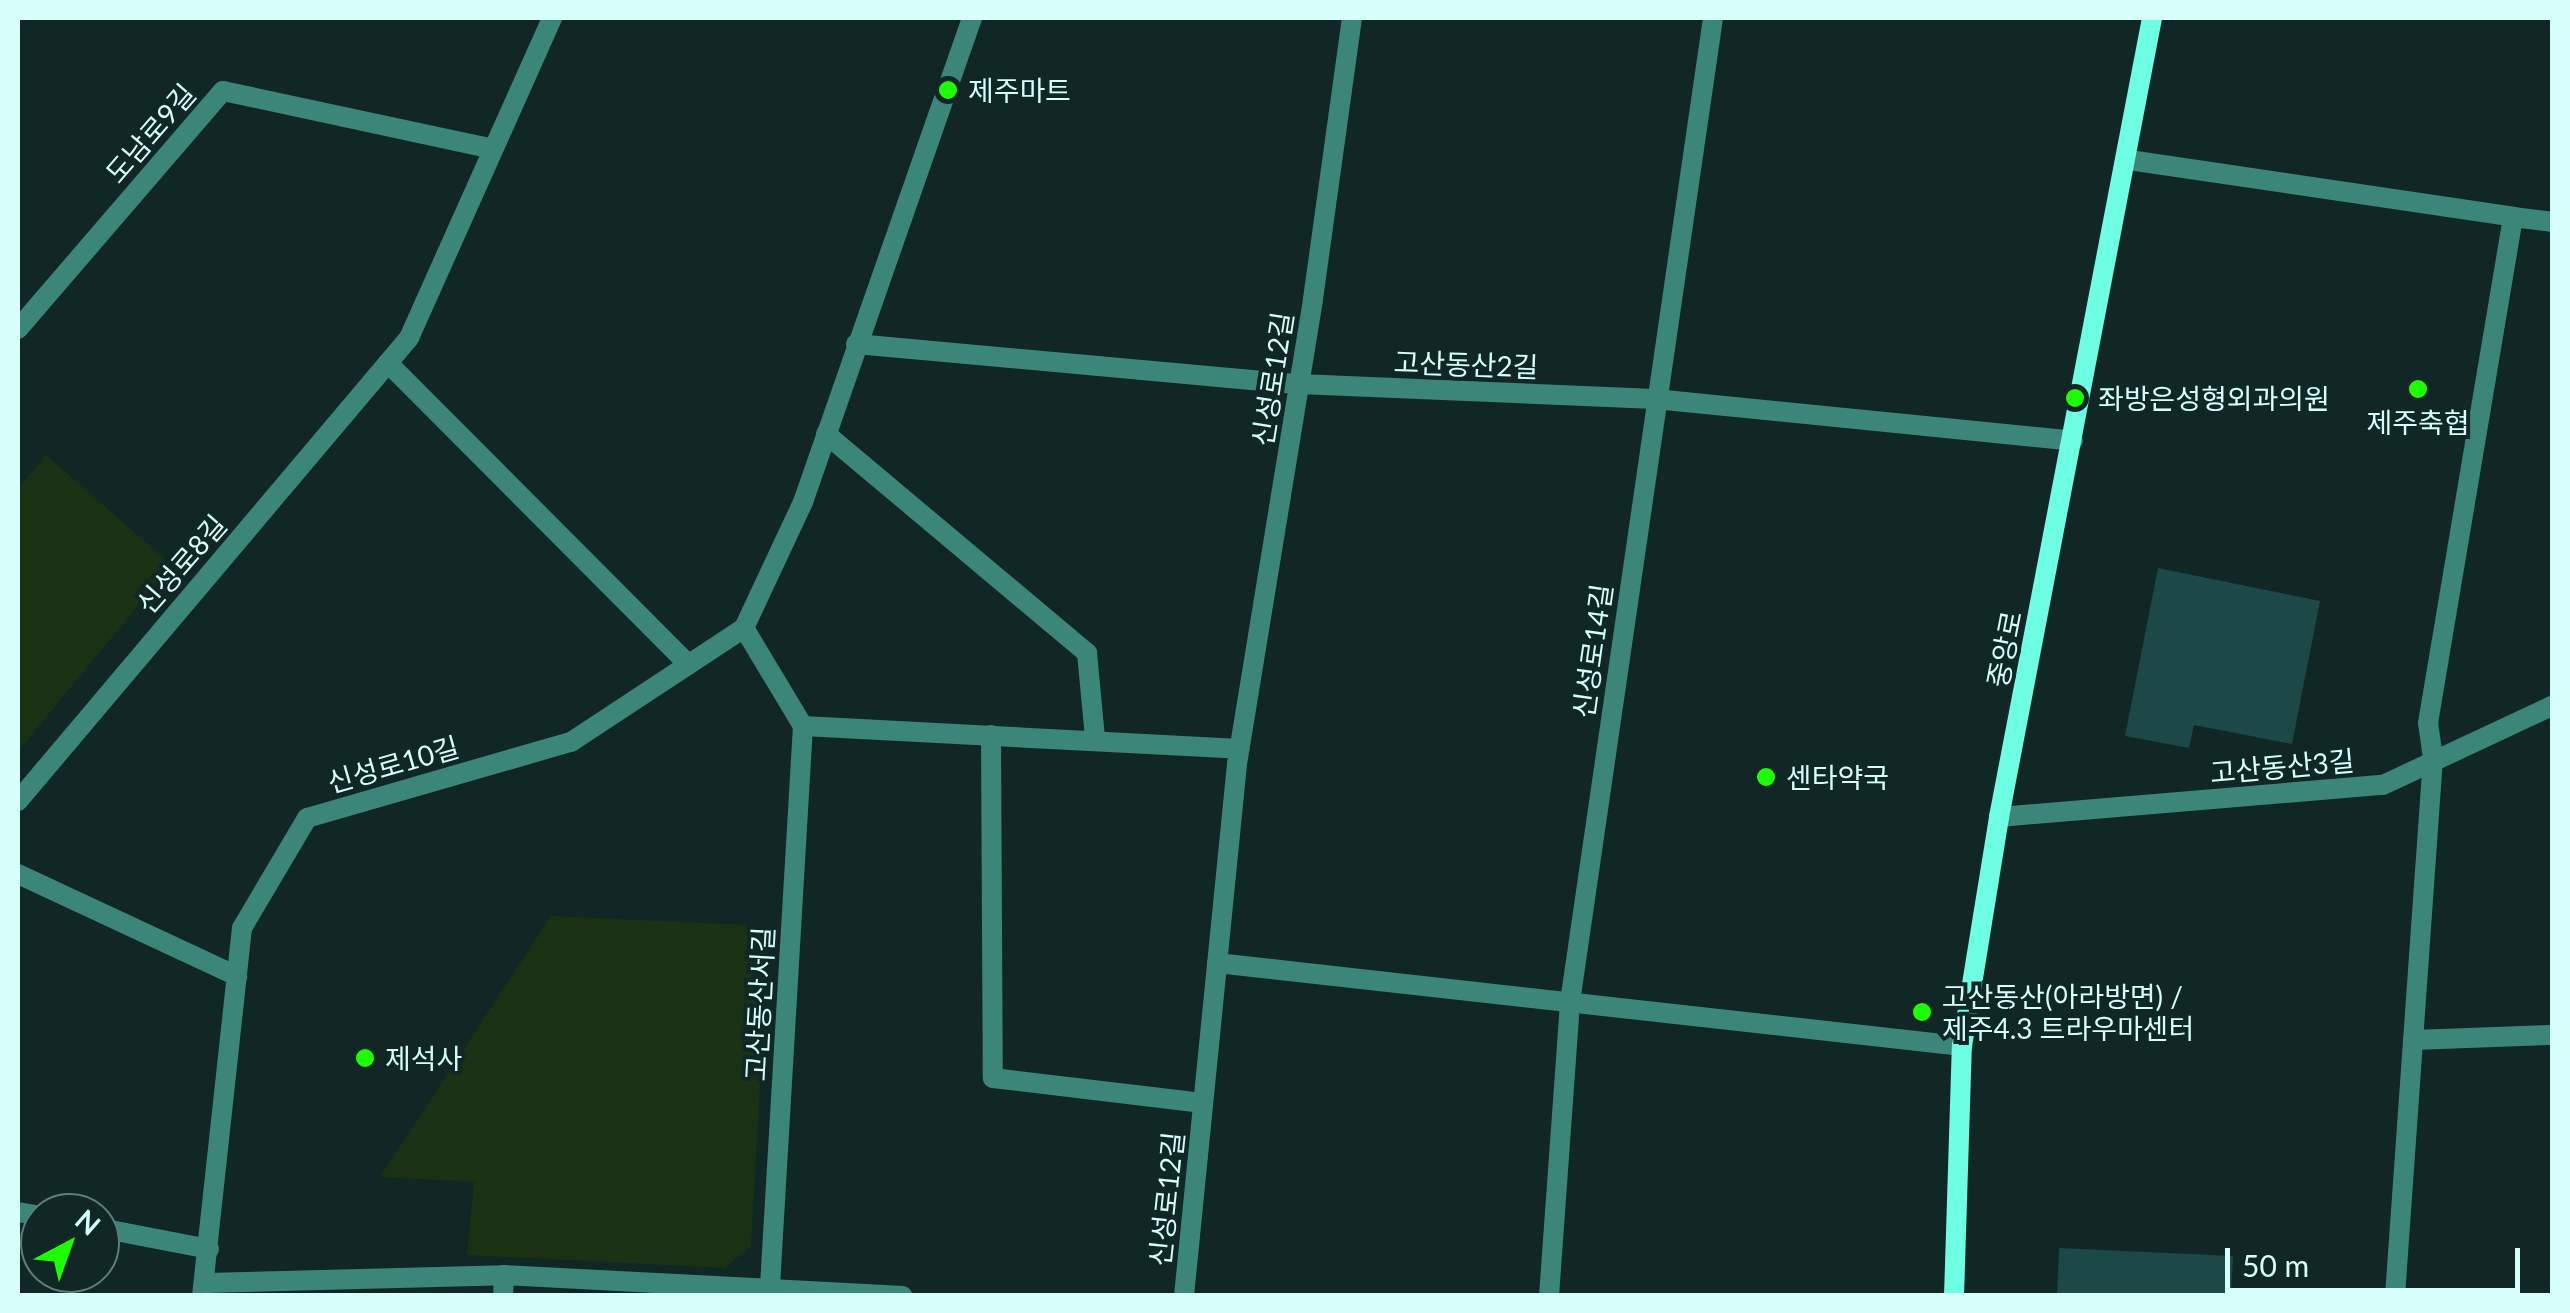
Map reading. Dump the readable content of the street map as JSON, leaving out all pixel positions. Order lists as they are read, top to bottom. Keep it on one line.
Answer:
{"streets":{"main road":["중앙로"],"street":["도남로9길","고산동산2길","신성로12길","신성로8길","신성로14길","신성로10길","고산동산3길","고산동산서길"]},"crossings":[["도남로9길","신성로8길"],["고산동산2길","신성로12길"],["고산동산2길","중앙로"],["고산동산2길","신성로14길"],["중앙로","고산동산3길"]],"places":["제주마트","제주축협","좌방은성형외과의원","센타약국","고산동산(아라방면) / 제주4.3 트라우마센터","제석사"],"scale_bar":"50 m","north":"top right"}
